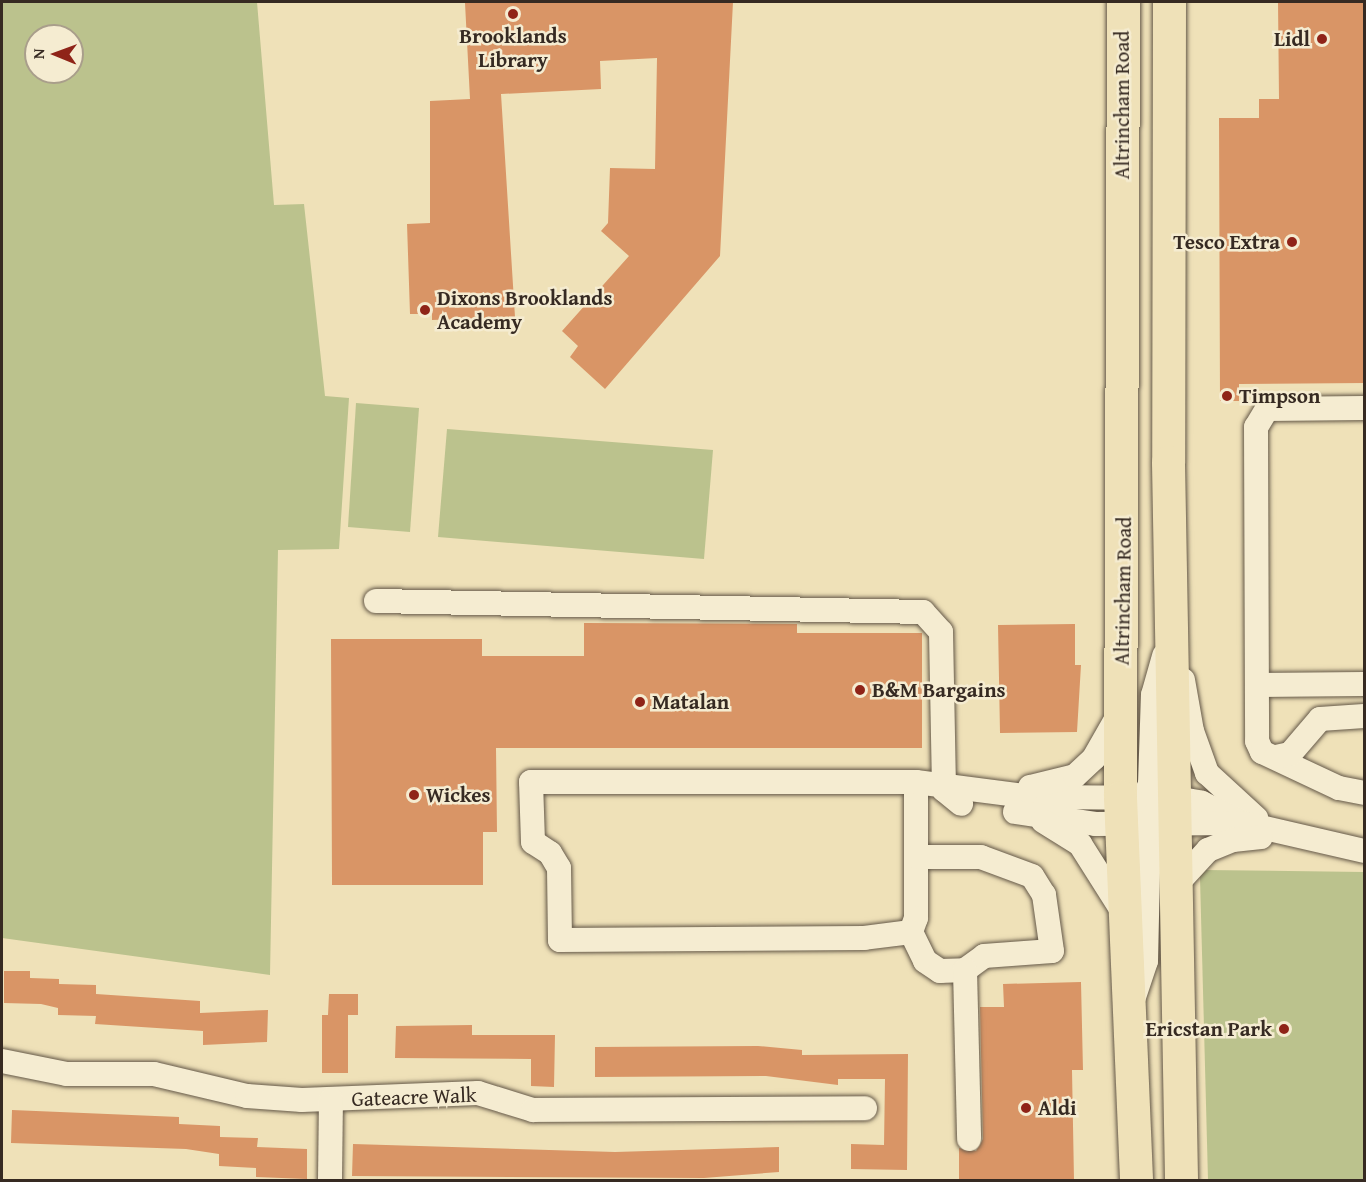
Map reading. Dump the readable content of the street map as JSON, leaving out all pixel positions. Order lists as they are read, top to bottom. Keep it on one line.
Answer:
{"streets":{"highway":["Altrincham Road"],"street":["Gateacre Walk"]},"places":["Brooklands Library","Lidl","Tesco Extra","Dixons Brooklands Academy","Timpson","B&M Bargains","Matalan","Wickes","Ericstan Park","Aldi"],"north":"left"}
